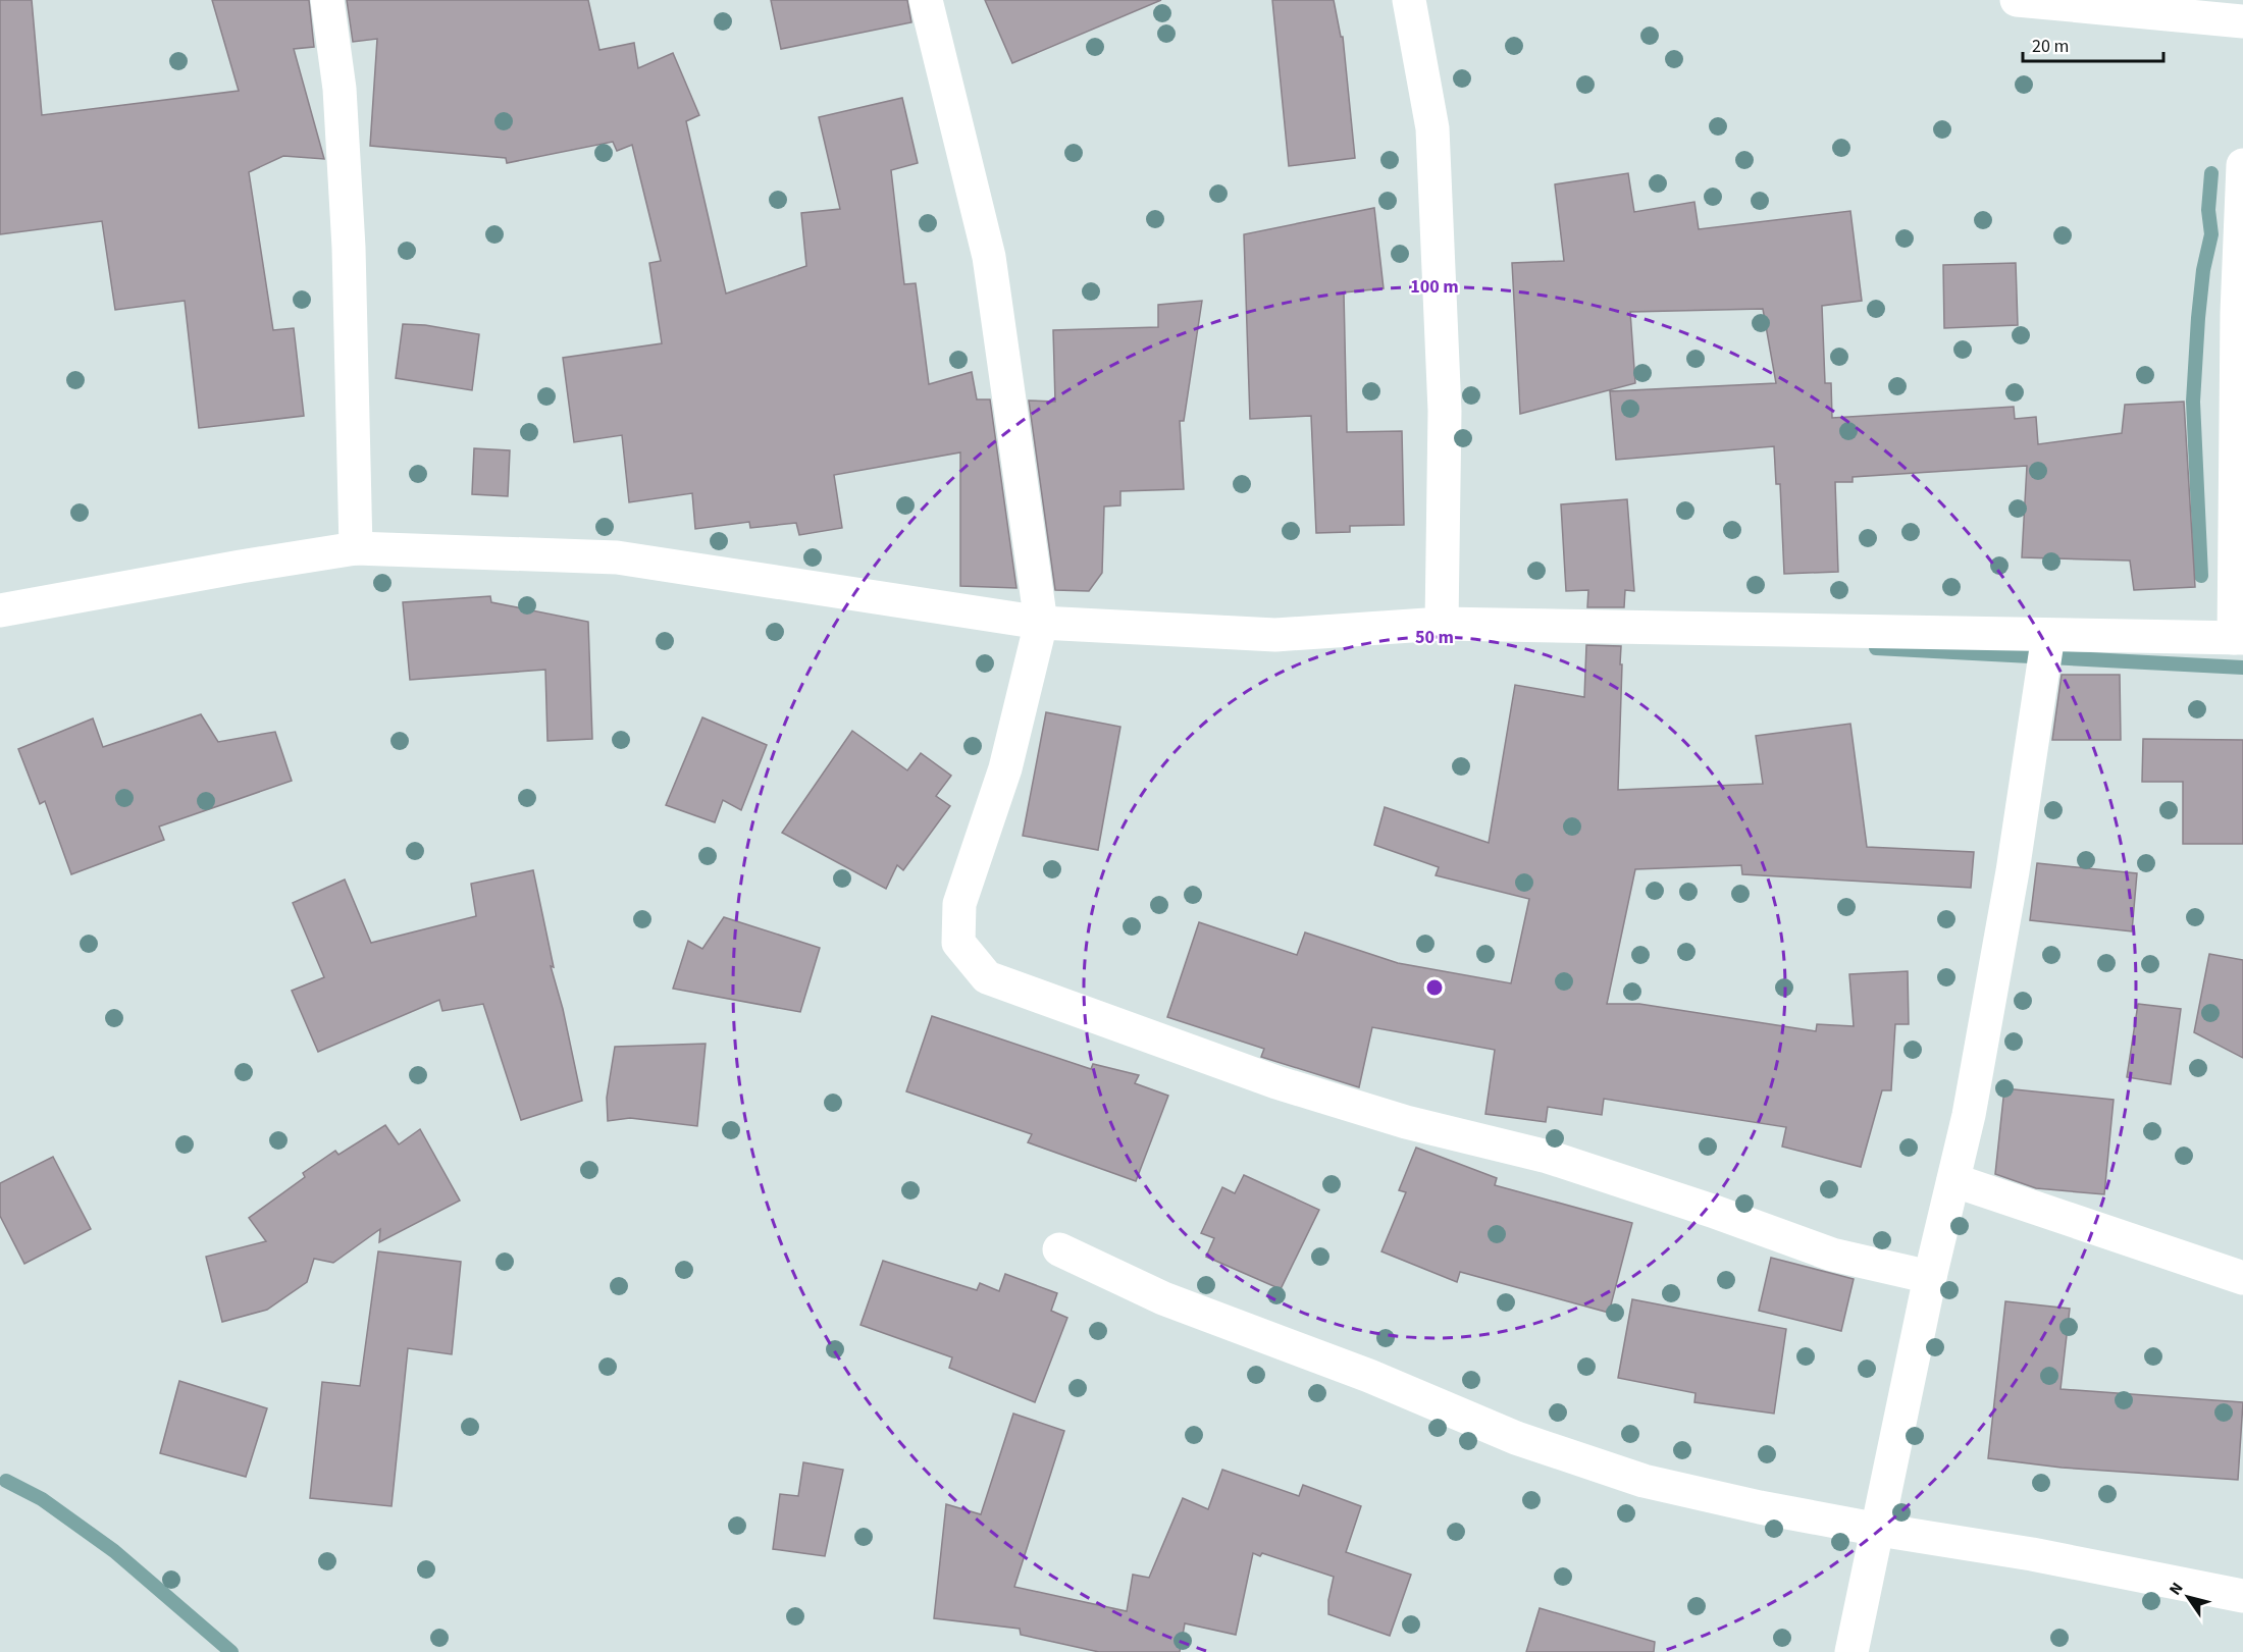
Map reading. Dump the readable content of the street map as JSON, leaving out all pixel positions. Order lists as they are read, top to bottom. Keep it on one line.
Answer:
{"scale_bar":"20 m","north":"top left","rings":["100 m","50 m"]}
